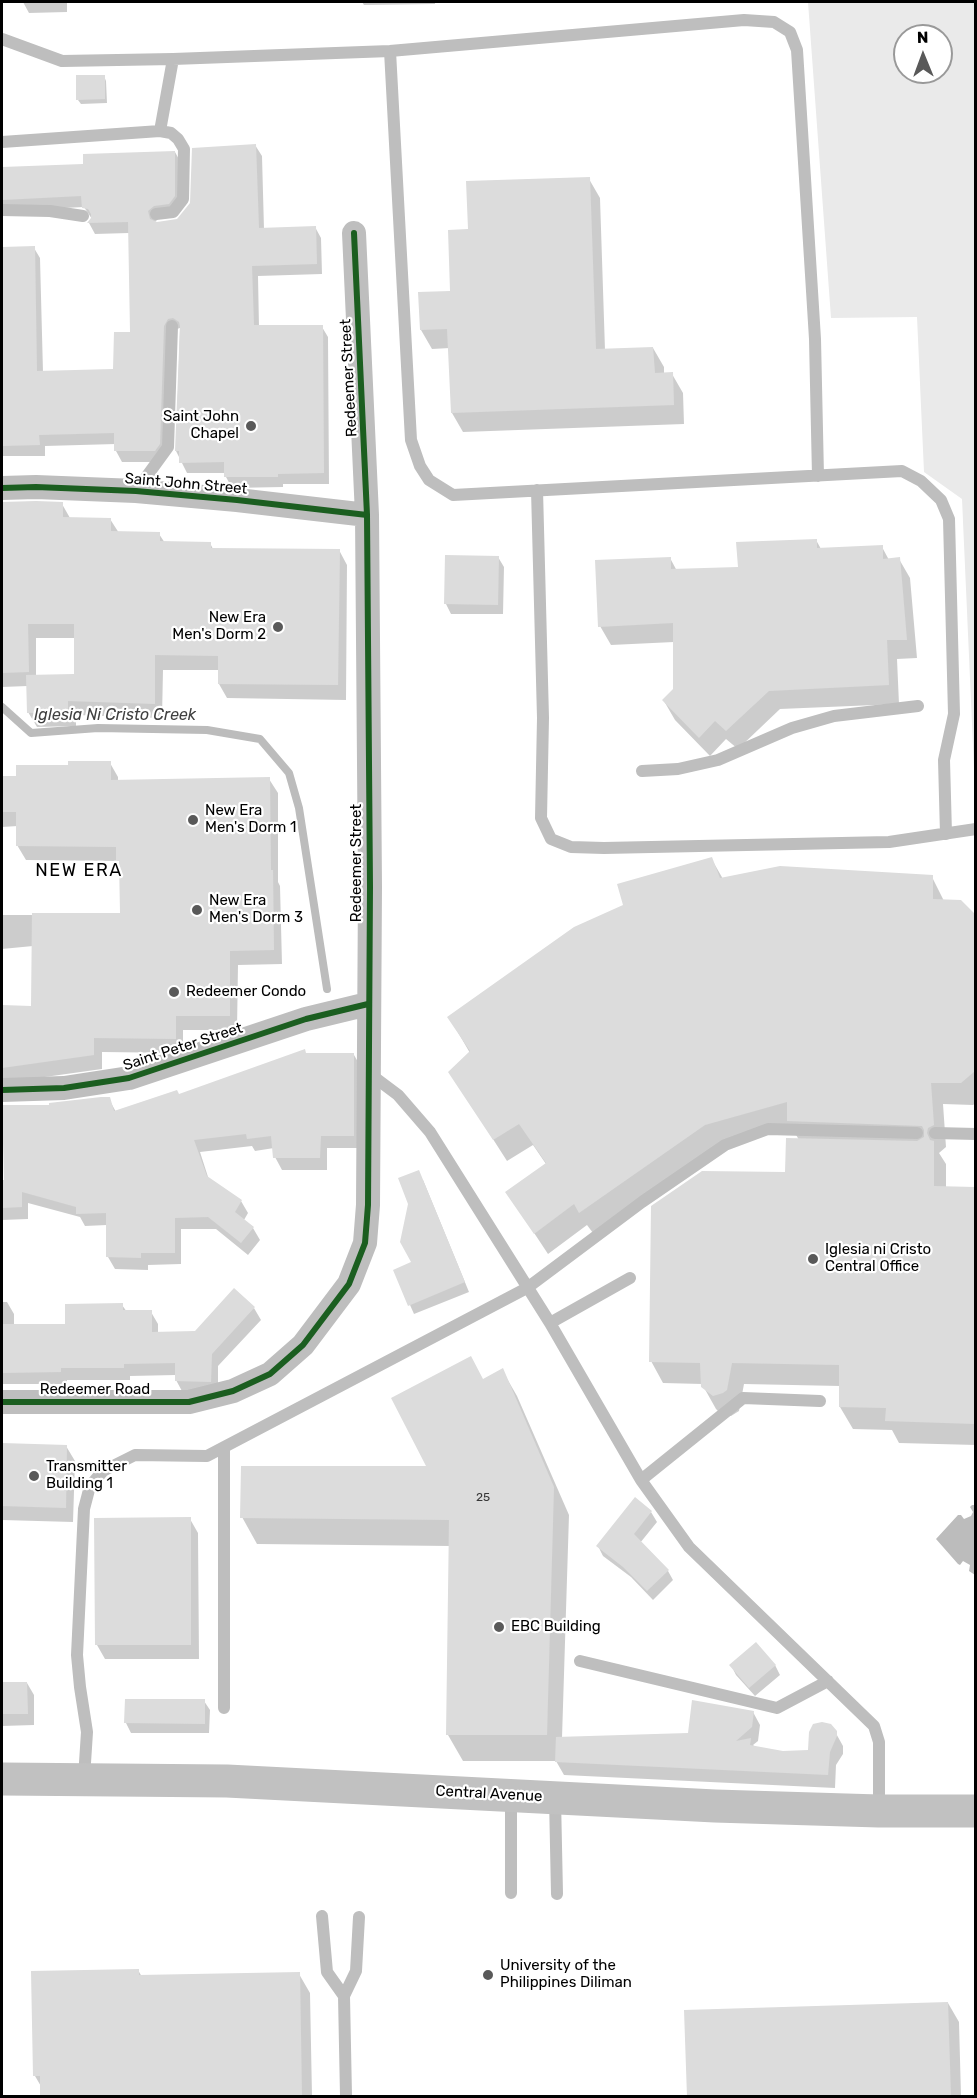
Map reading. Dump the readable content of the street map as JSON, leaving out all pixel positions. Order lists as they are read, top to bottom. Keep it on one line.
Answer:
{"streets":{"main road":["Central Avenue"],"street":["Redeemer Street","Saint John Street","Saint Peter Street","Redeemer Road"]},"crossings":[["Redeemer Street","Saint John Street"],["Redeemer Street","Saint Peter Street"],["Redeemer Street","Redeemer Road"]],"districts":["NEW ERA"],"water":["Iglesia Ni Cristo Creek"],"places":["Saint John Chapel","New Era Men's Dorm 2","New Era Men's Dorm 1","New Era Men's Dorm 3","Redeemer Condo","Iglesia ni Cristo Central Office","Transmitter Building 1","EBC Building","University of the Philippines Diliman"],"house_numbers":["25"],"north":"top"}
